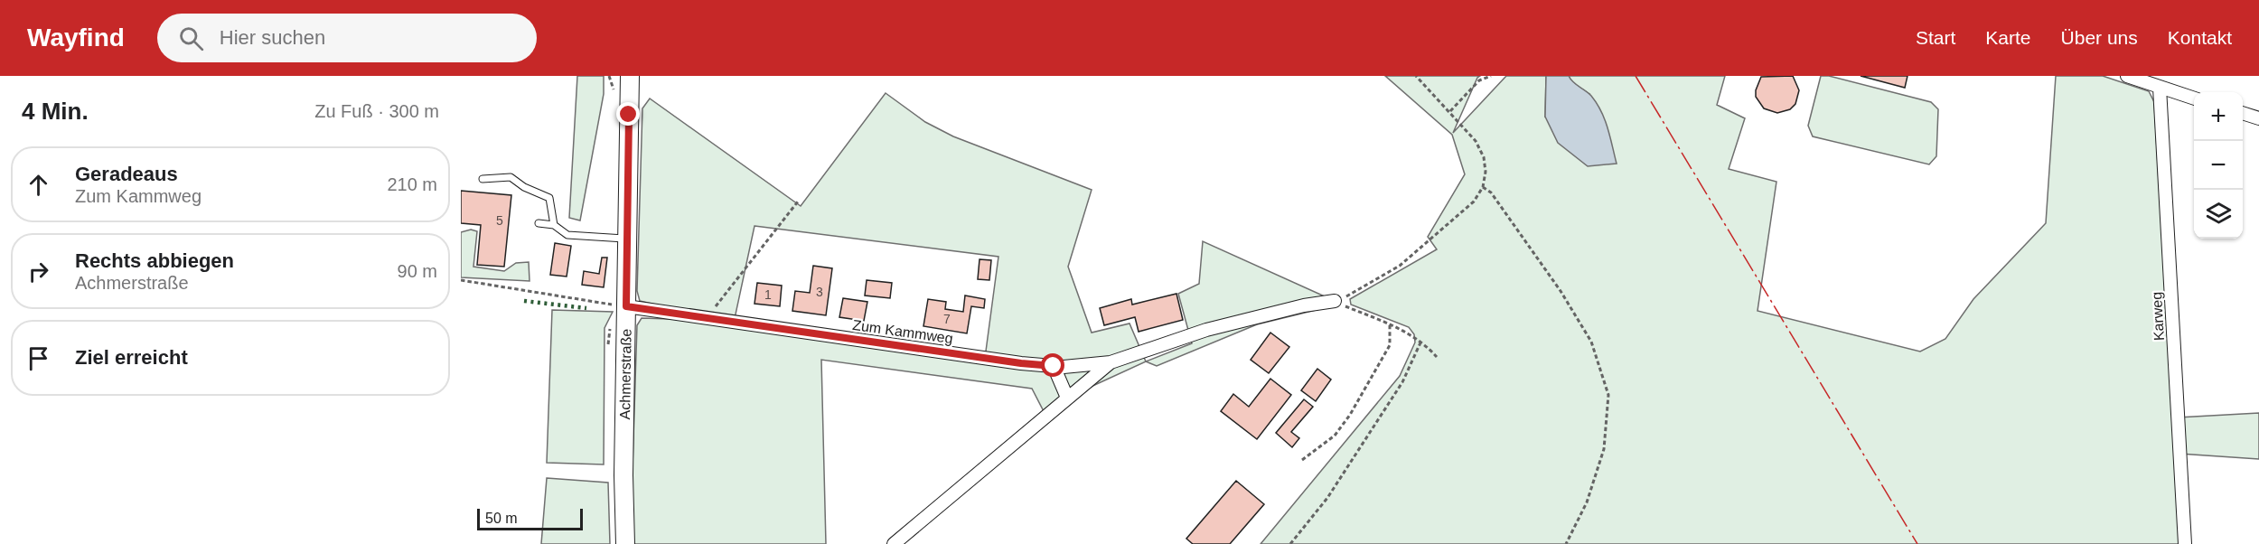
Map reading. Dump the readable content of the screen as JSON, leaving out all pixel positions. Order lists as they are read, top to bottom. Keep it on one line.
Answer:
{"streets":{"street":["Karweg","Zum Kammweg","Achmerstraße"]},"crossings":[["Zum Kammweg","Achmerstraße"]],"house_numbers":["5","3","1","7"],"scale_bar":"50 m","page":{"header":"Wayfind","search":"Hier suchen","nav":["Start","Karte","Über uns","Kontakt"],"heading":["4 Min.","Zu Fuß · 300 m"],"map_buttons":["+","−"],"list":[["Geradeaus","Zum Kammweg","210 m"],["Rechts abbiegen","Achmerstraße","90 m"],"Ziel erreicht"],"scale":"50 m"}}
